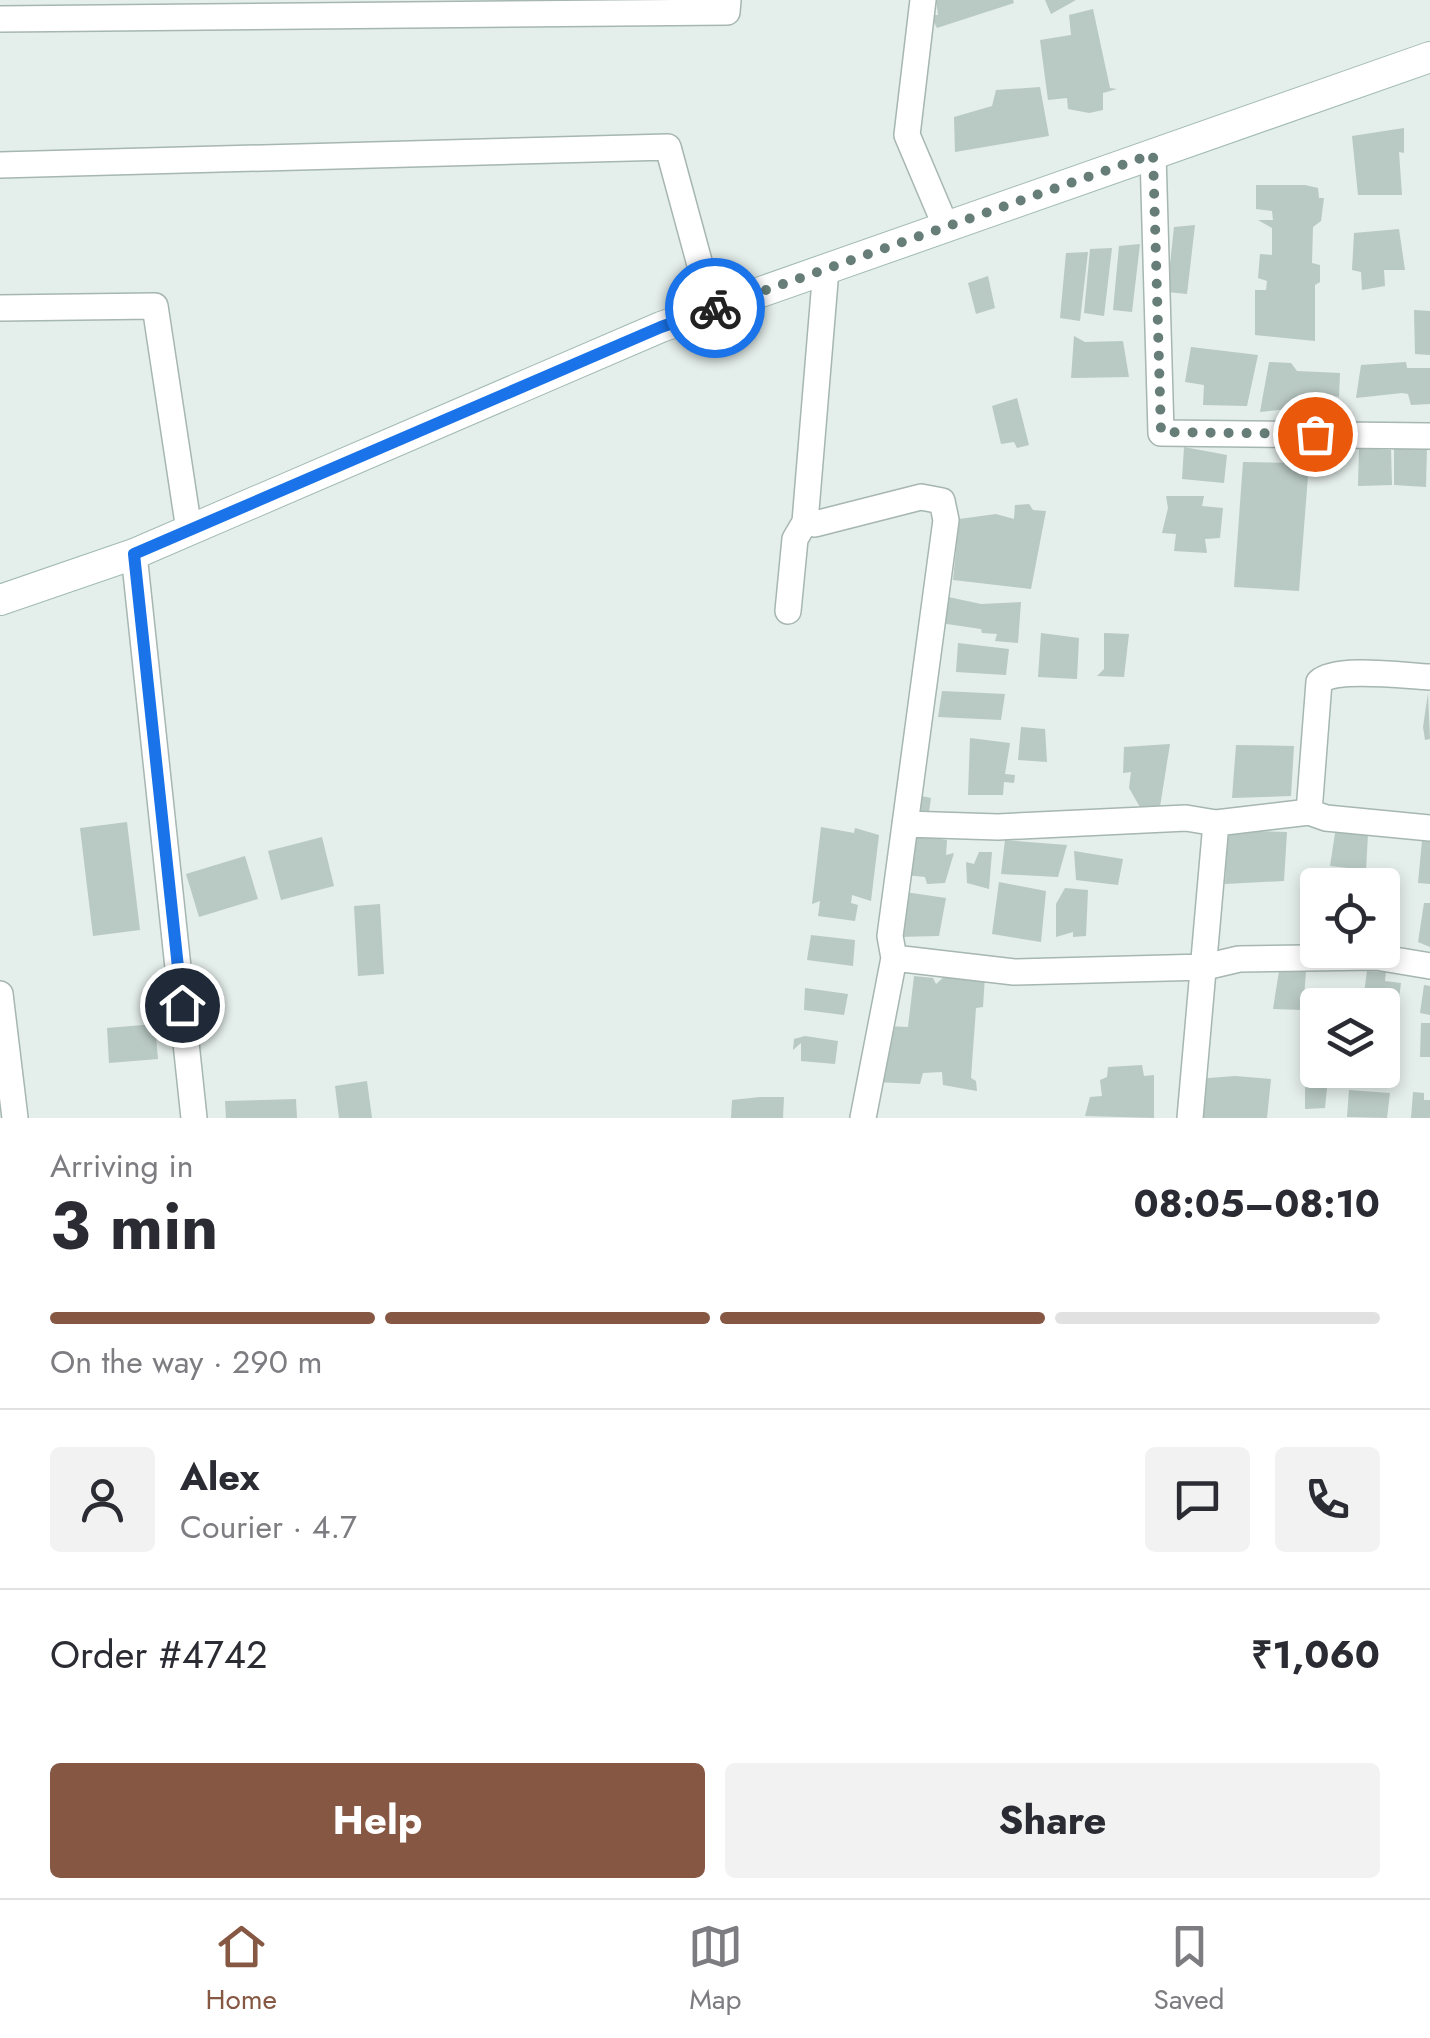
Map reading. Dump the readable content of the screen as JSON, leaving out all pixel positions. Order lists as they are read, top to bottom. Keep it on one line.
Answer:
{"page":{"heading":["3 min","Arriving in","08:05–08:10"],"panel":["Alex","Courier · 4.7","Order #4742","₹1,060"],"bar":"On the way · 290 m","buttons":["Help","Share"],"tabs":["Home","Map","Saved"]}}
